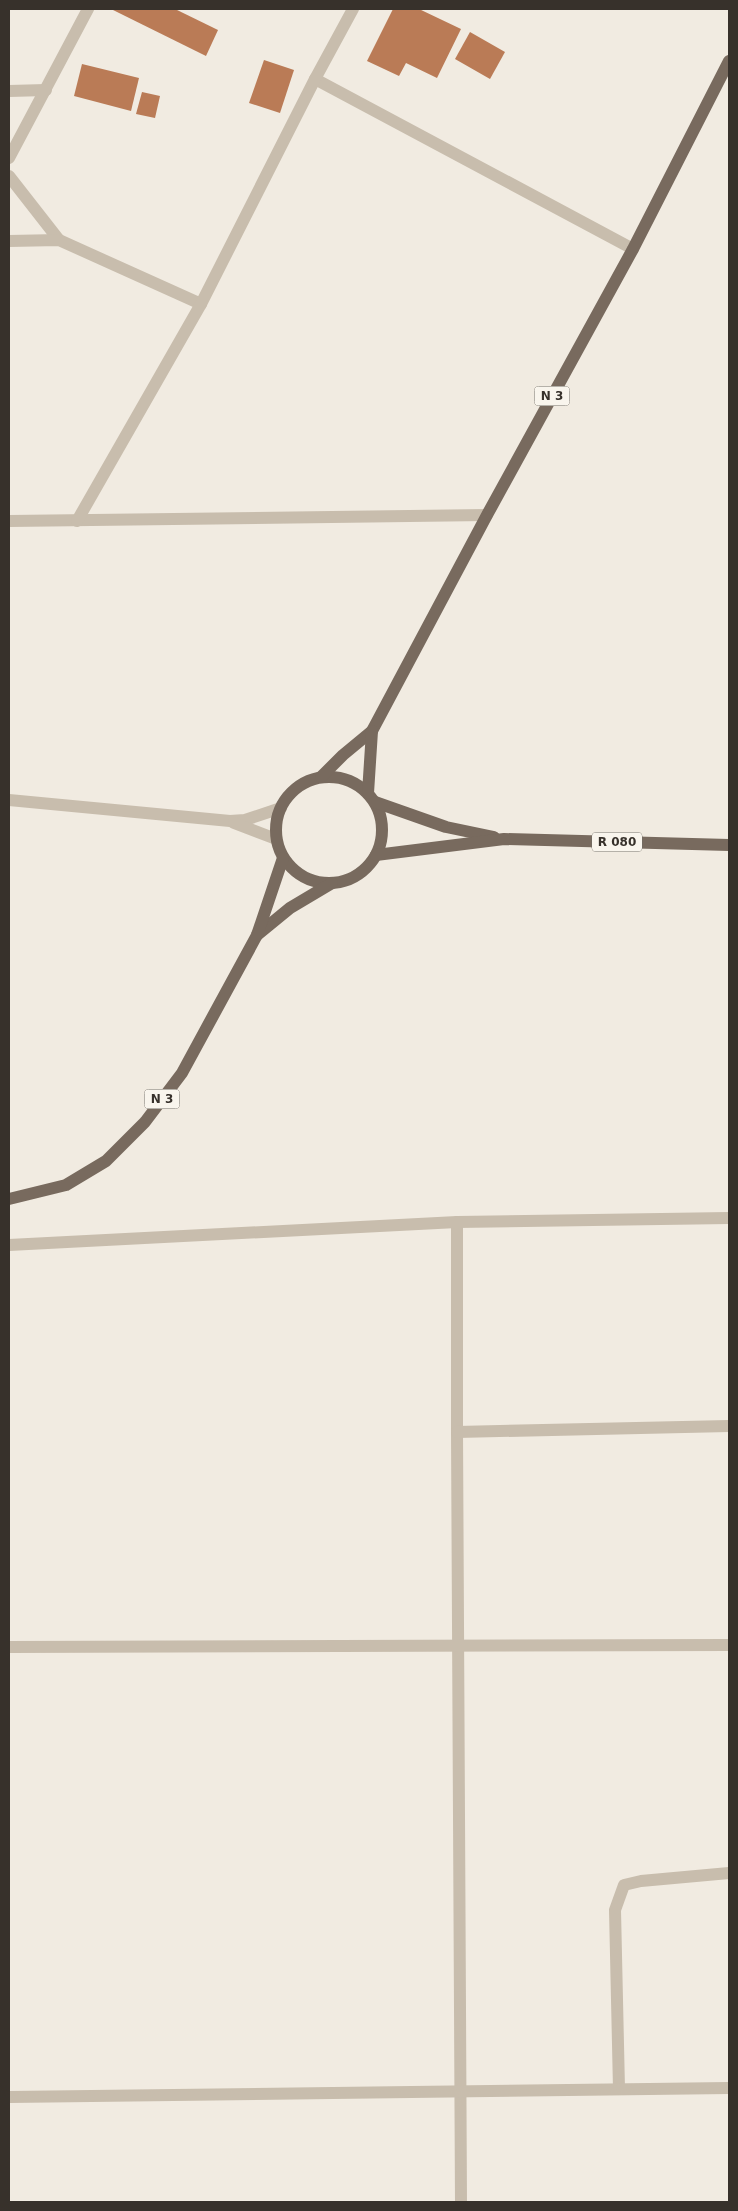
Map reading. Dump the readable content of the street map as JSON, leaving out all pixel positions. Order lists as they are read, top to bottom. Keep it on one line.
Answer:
{"streets":{"main road":["N 3","R 080"]}}
